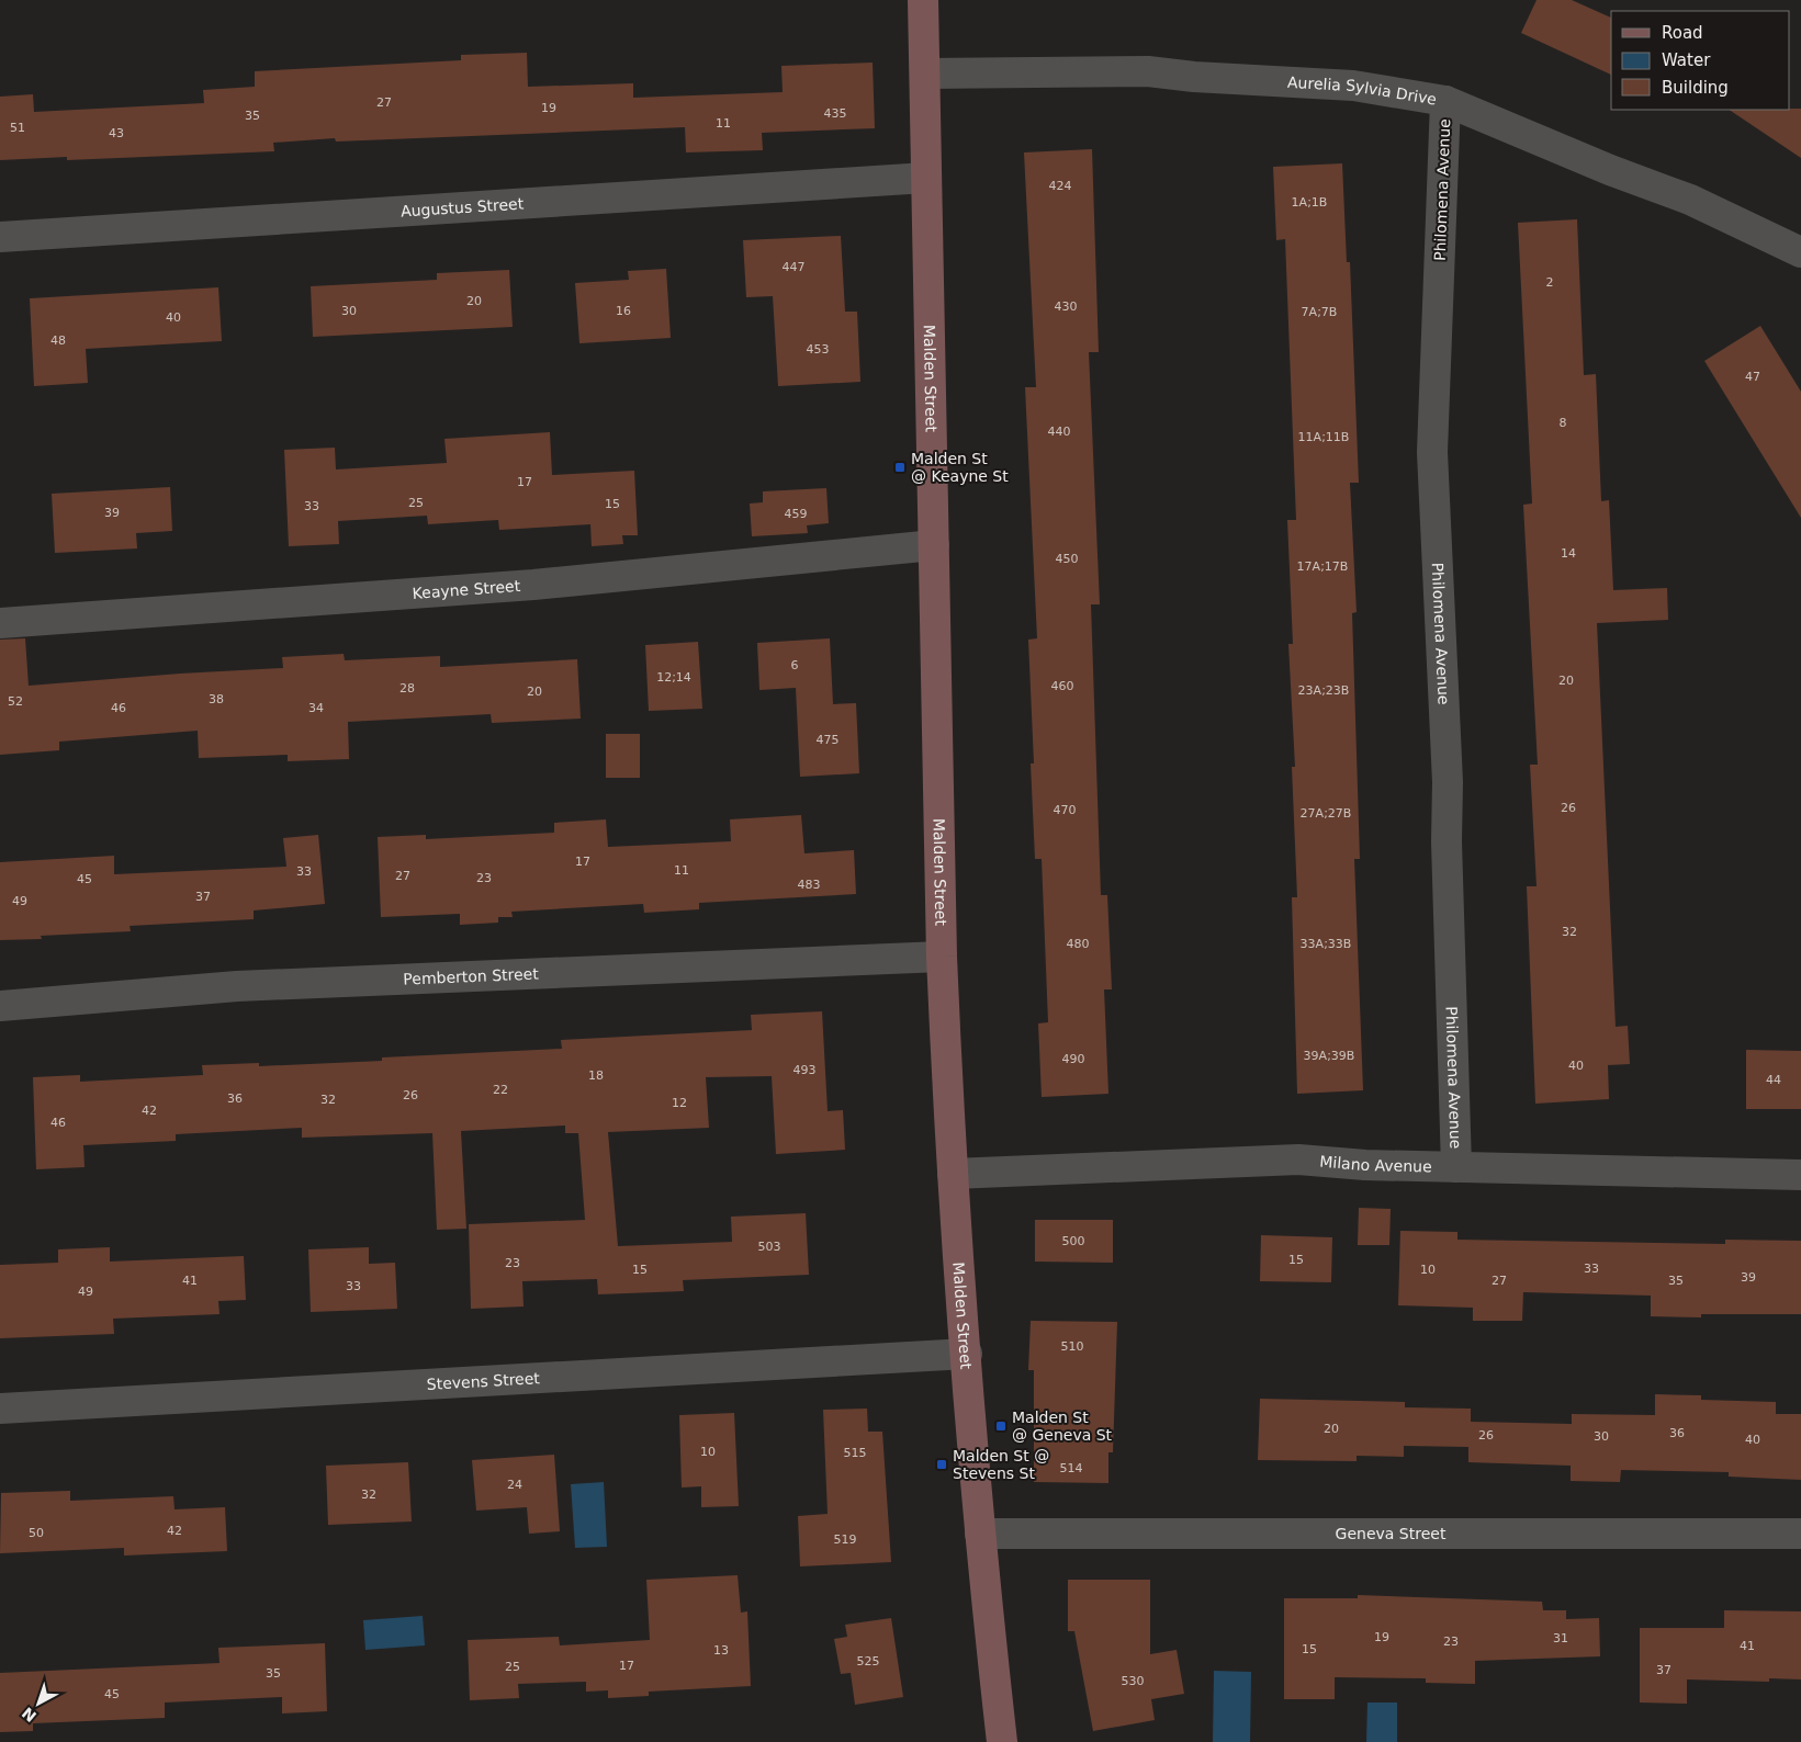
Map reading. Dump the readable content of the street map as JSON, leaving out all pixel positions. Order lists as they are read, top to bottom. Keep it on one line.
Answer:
{"streets":{"street":["Aurelia Sylvia Drive","Philomena Avenue","Augustus Street","Malden Street","Keayne Street","Pemberton Street","Milano Avenue","Stevens Street","Geneva Street"]},"crossings":[["Aurelia Sylvia Drive","Philomena Avenue"],["Aurelia Sylvia Drive","Malden Street"],["Philomena Avenue","Milano Avenue"],["Augustus Street","Malden Street"],["Malden Street","Keayne Street"],["Malden Street","Pemberton Street"],["Malden Street","Milano Avenue"],["Malden Street","Stevens Street"],["Malden Street","Geneva Street"]],"places":{"transit":["Malden St @ Keayne St","Malden St @ Geneva St","Malden St @ Stevens St"]},"house_numbers":["27","19","435","35","11","51","43","424","1A;1B","447","2","20","430","30","16","7A;7B","40","48","453","47","8","440","11A;11B","17","25","15","33","39","459","14","450","17A;17B","6","12;14","20","460","28","23A;23B","20","38","52","46","34","475","26","470","27A;27B","17","11","33","27","23","45","483","37","49","32","480","33A;33B","39A;39B","490","40","493","18","44","22","26","36","32","12","42","46","500","503","15","23","33","15","10","39","41","27","35","33","49","510","20","36","26","30","40","10","515","514","24","32","42","50","519","19","31","23","41","15","13","525","17","25","37","35","530","45"],"legend":["Road","Water","Building"],"north":"bottom left"}
